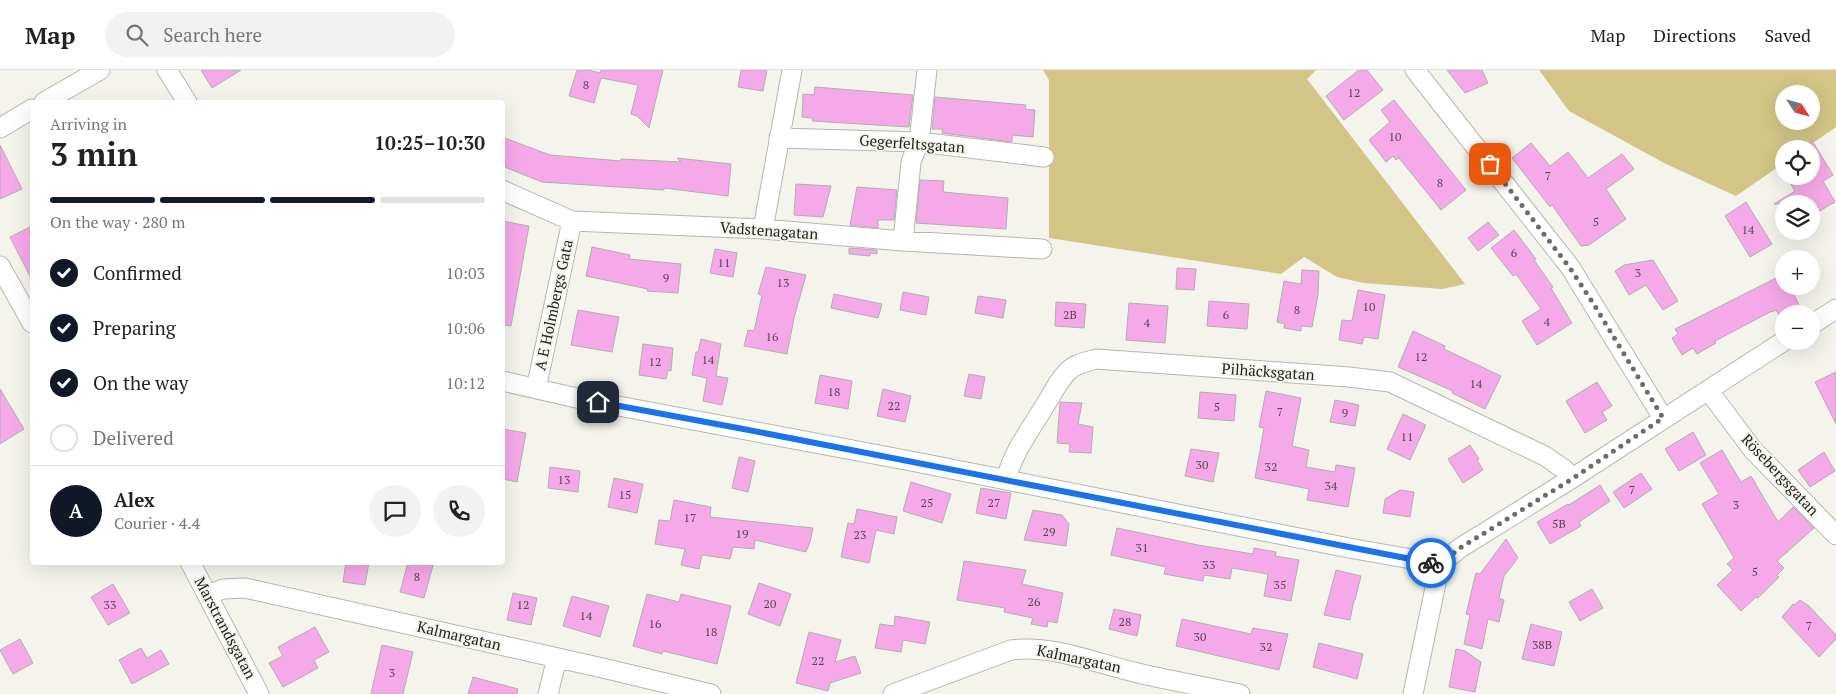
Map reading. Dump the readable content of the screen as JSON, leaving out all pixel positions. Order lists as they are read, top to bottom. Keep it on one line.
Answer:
{"streets":{"street":["Gegerfeltsgatan","Vadstenagatan","A E Holmbergs Gata","Pilhäcksgatan","Rösebergsgatan","Marstrandsgatan","Kalmargatan"]},"crossings":[["Vadstenagatan","A E Holmbergs Gata"],["Marstrandsgatan","Kalmargatan"]],"house_numbers":["8","12","10","7","8","5","14","6","11","3","9","13","10","8","2B","6","4","4","16","12","14","12","14","18","22","5","7","9","11","30","32","13","34","7","15","25","27","3","17","5B","29","19","23","31","33","5","8","35","26","20","33","12","14","28","16","7","18","30","38B","32","22","3"],"north":"bottom right","page":{"header":"Map","search":"Search here","nav":["Map","Directions","Saved"],"map_buttons":["+","−"],"heading":["3 min","Arriving in","10:25–10:30"],"panel":["Alex","Courier · 4.4"],"bar":"On the way · 280 m","list":[["Confirmed","10:03"],["Preparing","10:06"],["On the way","10:12"],"Delivered"],"round":"A"}}
